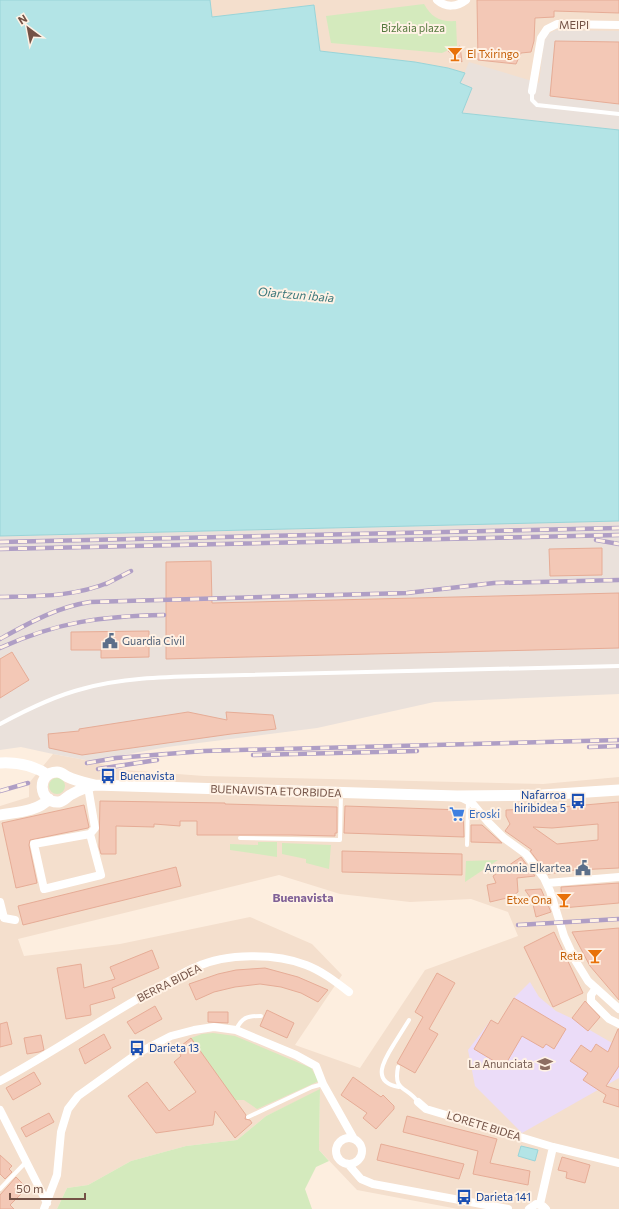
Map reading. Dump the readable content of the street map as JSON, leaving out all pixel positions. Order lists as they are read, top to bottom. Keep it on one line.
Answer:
{"streets":{"main road":["BUENAVISTA ETORBIDEA"],"street":["MEIPI","BERRA BIDEA","LORETE BIDEA"]},"districts":["Buenavista"],"water":["Oiartzun ibaia"],"parks":["Bizkaia plaza"],"places":{"bar":["El Txiringo","Etxe Ona","Reta"],"public building":["Guardia Civil","Armonia Elkartea"],"bus stop":["Buenavista","Nafarroa hiribidea 5","Darieta 13","Darieta 141"],"supermarket":["Eroski"],"school or university":["La Anunciata"]},"scale_bar":"50 m","north":"top left"}
